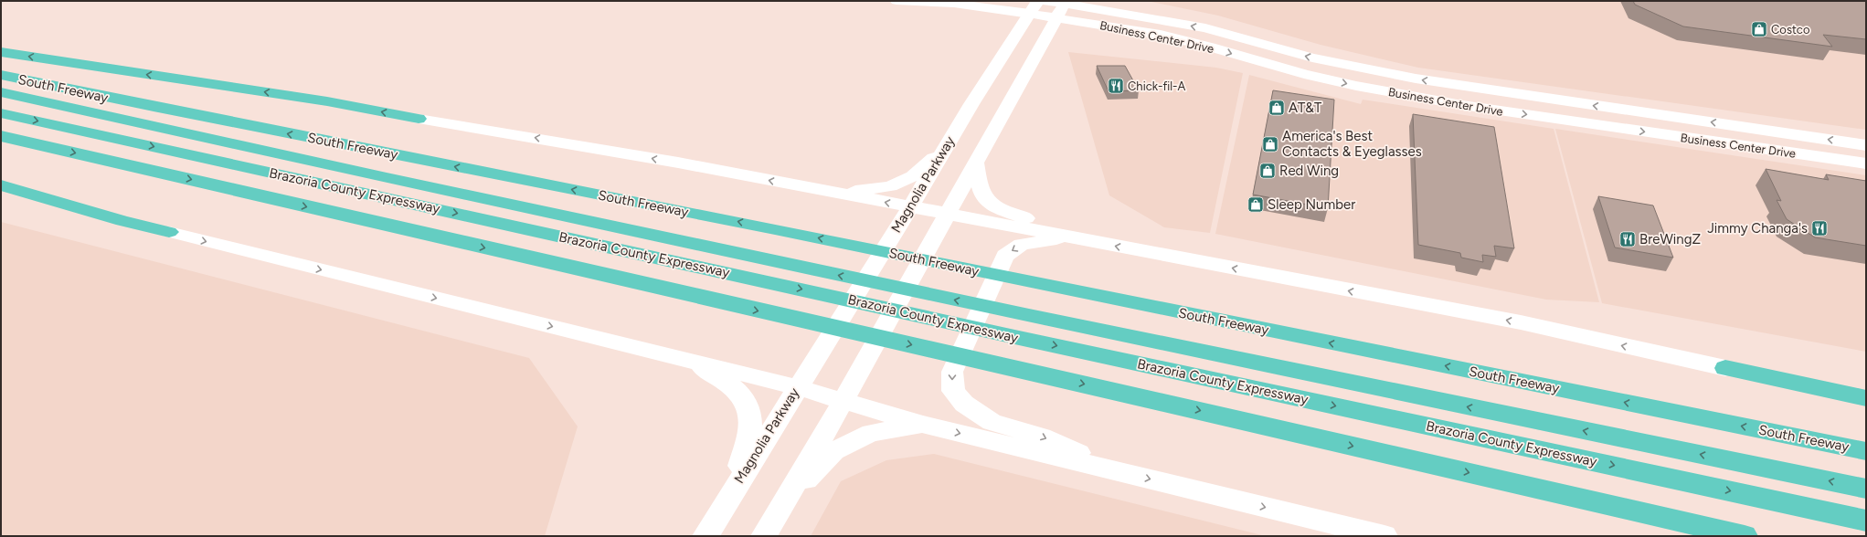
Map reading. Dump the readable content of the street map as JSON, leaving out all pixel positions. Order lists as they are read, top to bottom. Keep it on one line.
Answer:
{"streets":{"highway":["South Freeway","Brazoria County Expressway"],"main road":["Business Center Drive","Magnolia Parkway"]},"crossings":[["Business Center Drive","Magnolia Parkway"]],"places":{"shop":["Costco","AT&T","America's Best Contacts & Eyeglasses","Red Wing","Sleep Number"],"restaurant":["Chick-fil-A","Jimmy Changa's","BreWingZ"]}}
